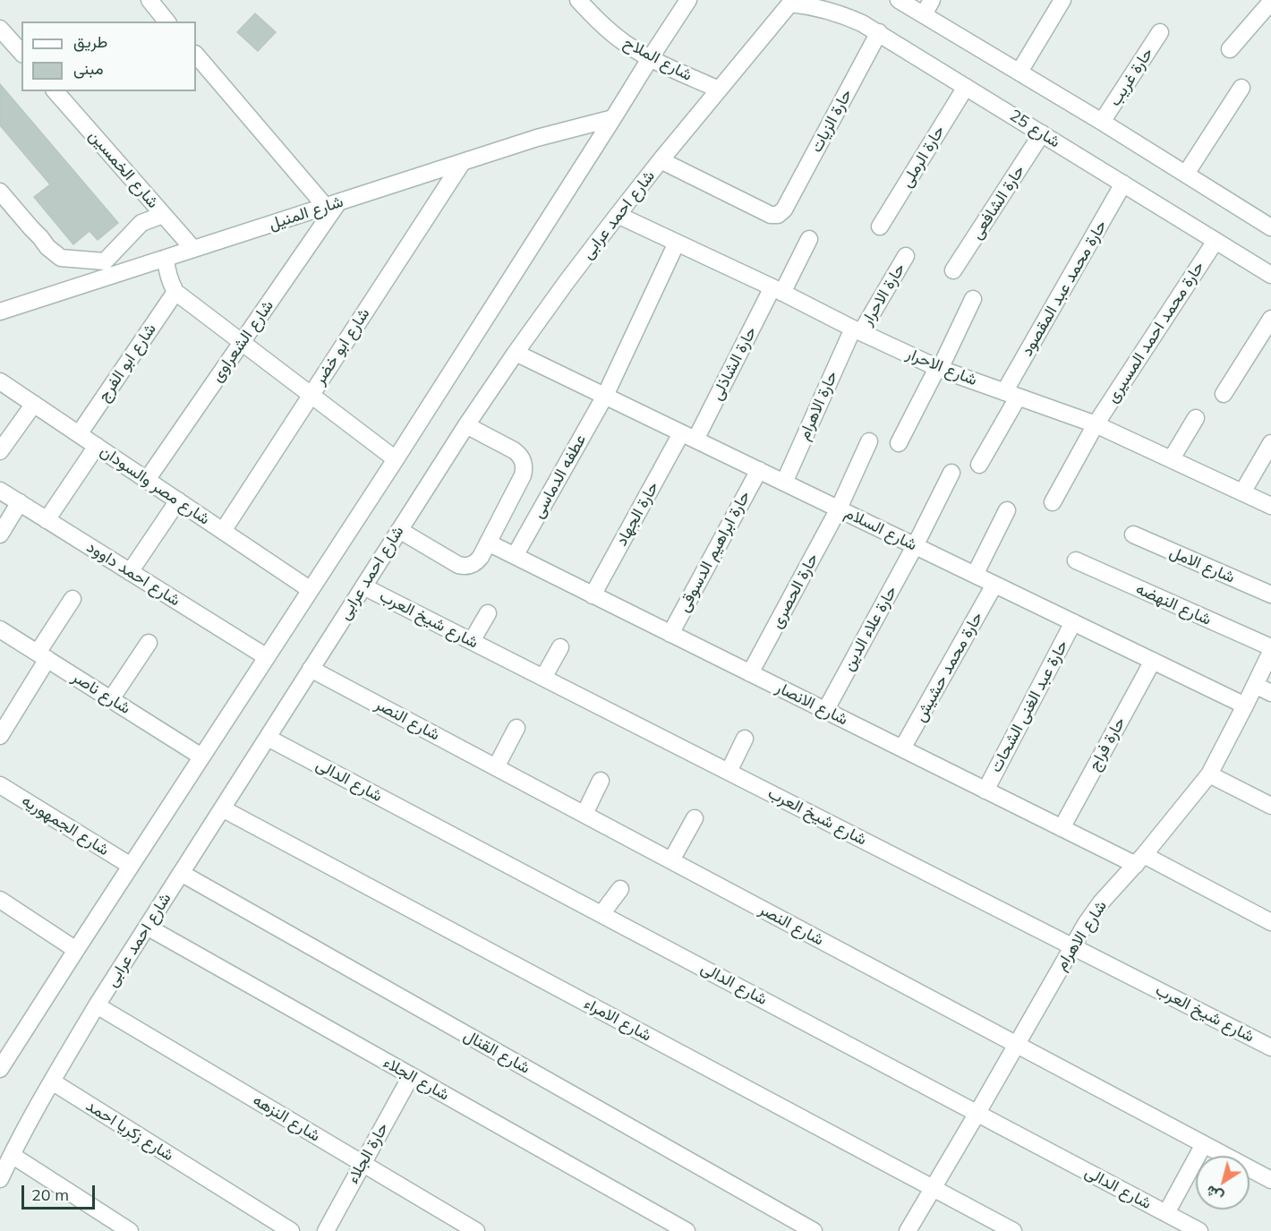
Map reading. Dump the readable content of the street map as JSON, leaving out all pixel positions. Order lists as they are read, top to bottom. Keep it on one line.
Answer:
{"streets":{"street":["شارع الملاح","حارة غريب","حارة الزيات","شارع 25","حارة الرملى","شارع الخمسين","حارة الشافعى","شارع المنيل","شارع احمد عرابى","حارة محمد عبد المقصود","حارة الاحرار","حارة محمد احمد المسيرى","شارع الشعراوى","شارع ابو خضر","شارع ابو الفرج","حارة الشاذلى","شارع الاحرار","حارة الاهرام","عطفه الدماسى","شارع مصر والسودان","حارة الجهاد","شارع السلام","حارة ابراهيم الدسوقى","شارع الامل","شارع احمد داوود","حارة الحصرى","شارع النهضه","شارع شيخ العرب","حارة علاء الدين","حارة محمد حشيش","شارع ناصر","شارع الانصار","حارة عبد الغنى الشحات","شارع النصر","حارة فراج","شارع الدالى","شارع الجمهوريه","شارع الاهرام","شارع الامراء","شارع القنال","شارع الجلاء","شارع النزهه","شارع زكريا احمد","حارة الجلاء"]},"crossings":[["شارع الملاح","شارع احمد عرابى"],["حارة الزيات","شارع 25"],["حارة الزيات","شارع احمد عرابى"],["شارع 25","حارة الرملى"],["شارع 25","حارة الشافعى"],["شارع 25","شارع احمد عرابى"],["شارع 25","حارة محمد عبد المقصود"],["شارع 25","حارة محمد احمد المسيرى"],["شارع الخمسين","شارع المنيل"],["شارع المنيل","شارع الشعراوى"],["شارع المنيل","شارع ابو خضر"],["شارع احمد عرابى","شارع الاحرار"],["شارع احمد عرابى","شارع السلام"],["شارع احمد عرابى","شارع شيخ العرب"],["شارع احمد عرابى","شارع النصر"],["شارع احمد عرابى","شارع الدالى"],["شارع احمد عرابى","شارع الامراء"],["شارع احمد عرابى","شارع القنال"],["شارع احمد عرابى","شارع الجلاء"],["شارع احمد عرابى","شارع النزهه"],["شارع احمد عرابى","شارع زكريا احمد"],["حارة محمد عبد المقصود","شارع الاحرار"],["حارة الاحرار","شارع الاحرار"],["حارة الاحرار","حارة الاهرام"],["حارة محمد احمد المسيرى","شارع الاحرار"],["شارع الشعراوى","شارع مصر والسودان"],["شارع ابو خضر","شارع مصر والسودان"],["شارع ابو الفرج","شارع مصر والسودان"],["حارة الشاذلى","شارع الاحرار"],["حارة الشاذلى","حارة الجهاد"],["حارة الشاذلى","شارع السلام"],["شارع الاحرار","حارة الاهرام"],["شارع الاحرار","عطفه الدماسى"],["حارة الاهرام","شارع السلام"],["عطفه الدماسى","شارع السلام"],["عطفه الدماسى","شارع الانصار"],["حارة الجهاد","شارع السلام"],["حارة الجهاد","شارع الانصار"],["شارع السلام","حارة ابراهيم الدسوقى"],["شارع السلام","حارة الحصرى"],["شارع السلام","حارة علاء الدين"],["شارع السلام","حارة محمد حشيش"],["شارع السلام","حارة عبد الغنى الشحات"],["شارع السلام","حارة فراج"],["شارع السلام","شارع الاهرام"],["حارة ابراهيم الدسوقى","شارع الانصار"],["حارة الحصرى","شارع الانصار"],["شارع شيخ العرب","شارع الاهرام"],["حارة علاء الدين","شارع الانصار"],["حارة محمد حشيش","شارع الانصار"],["شارع الانصار","حارة عبد الغنى الشحات"],["شارع الانصار","حارة فراج"],["شارع الانصار","شارع الاهرام"],["شارع النصر","شارع الاهرام"],["شارع الدالى","شارع الاهرام"],["شارع الاهرام","شارع الامراء"],["شارع الجلاء","حارة الجلاء"],["شارع النزهه","حارة الجلاء"]],"legend":["طريق","مبنى"],"scale_bar":"20 m","north":"bottom left"}
